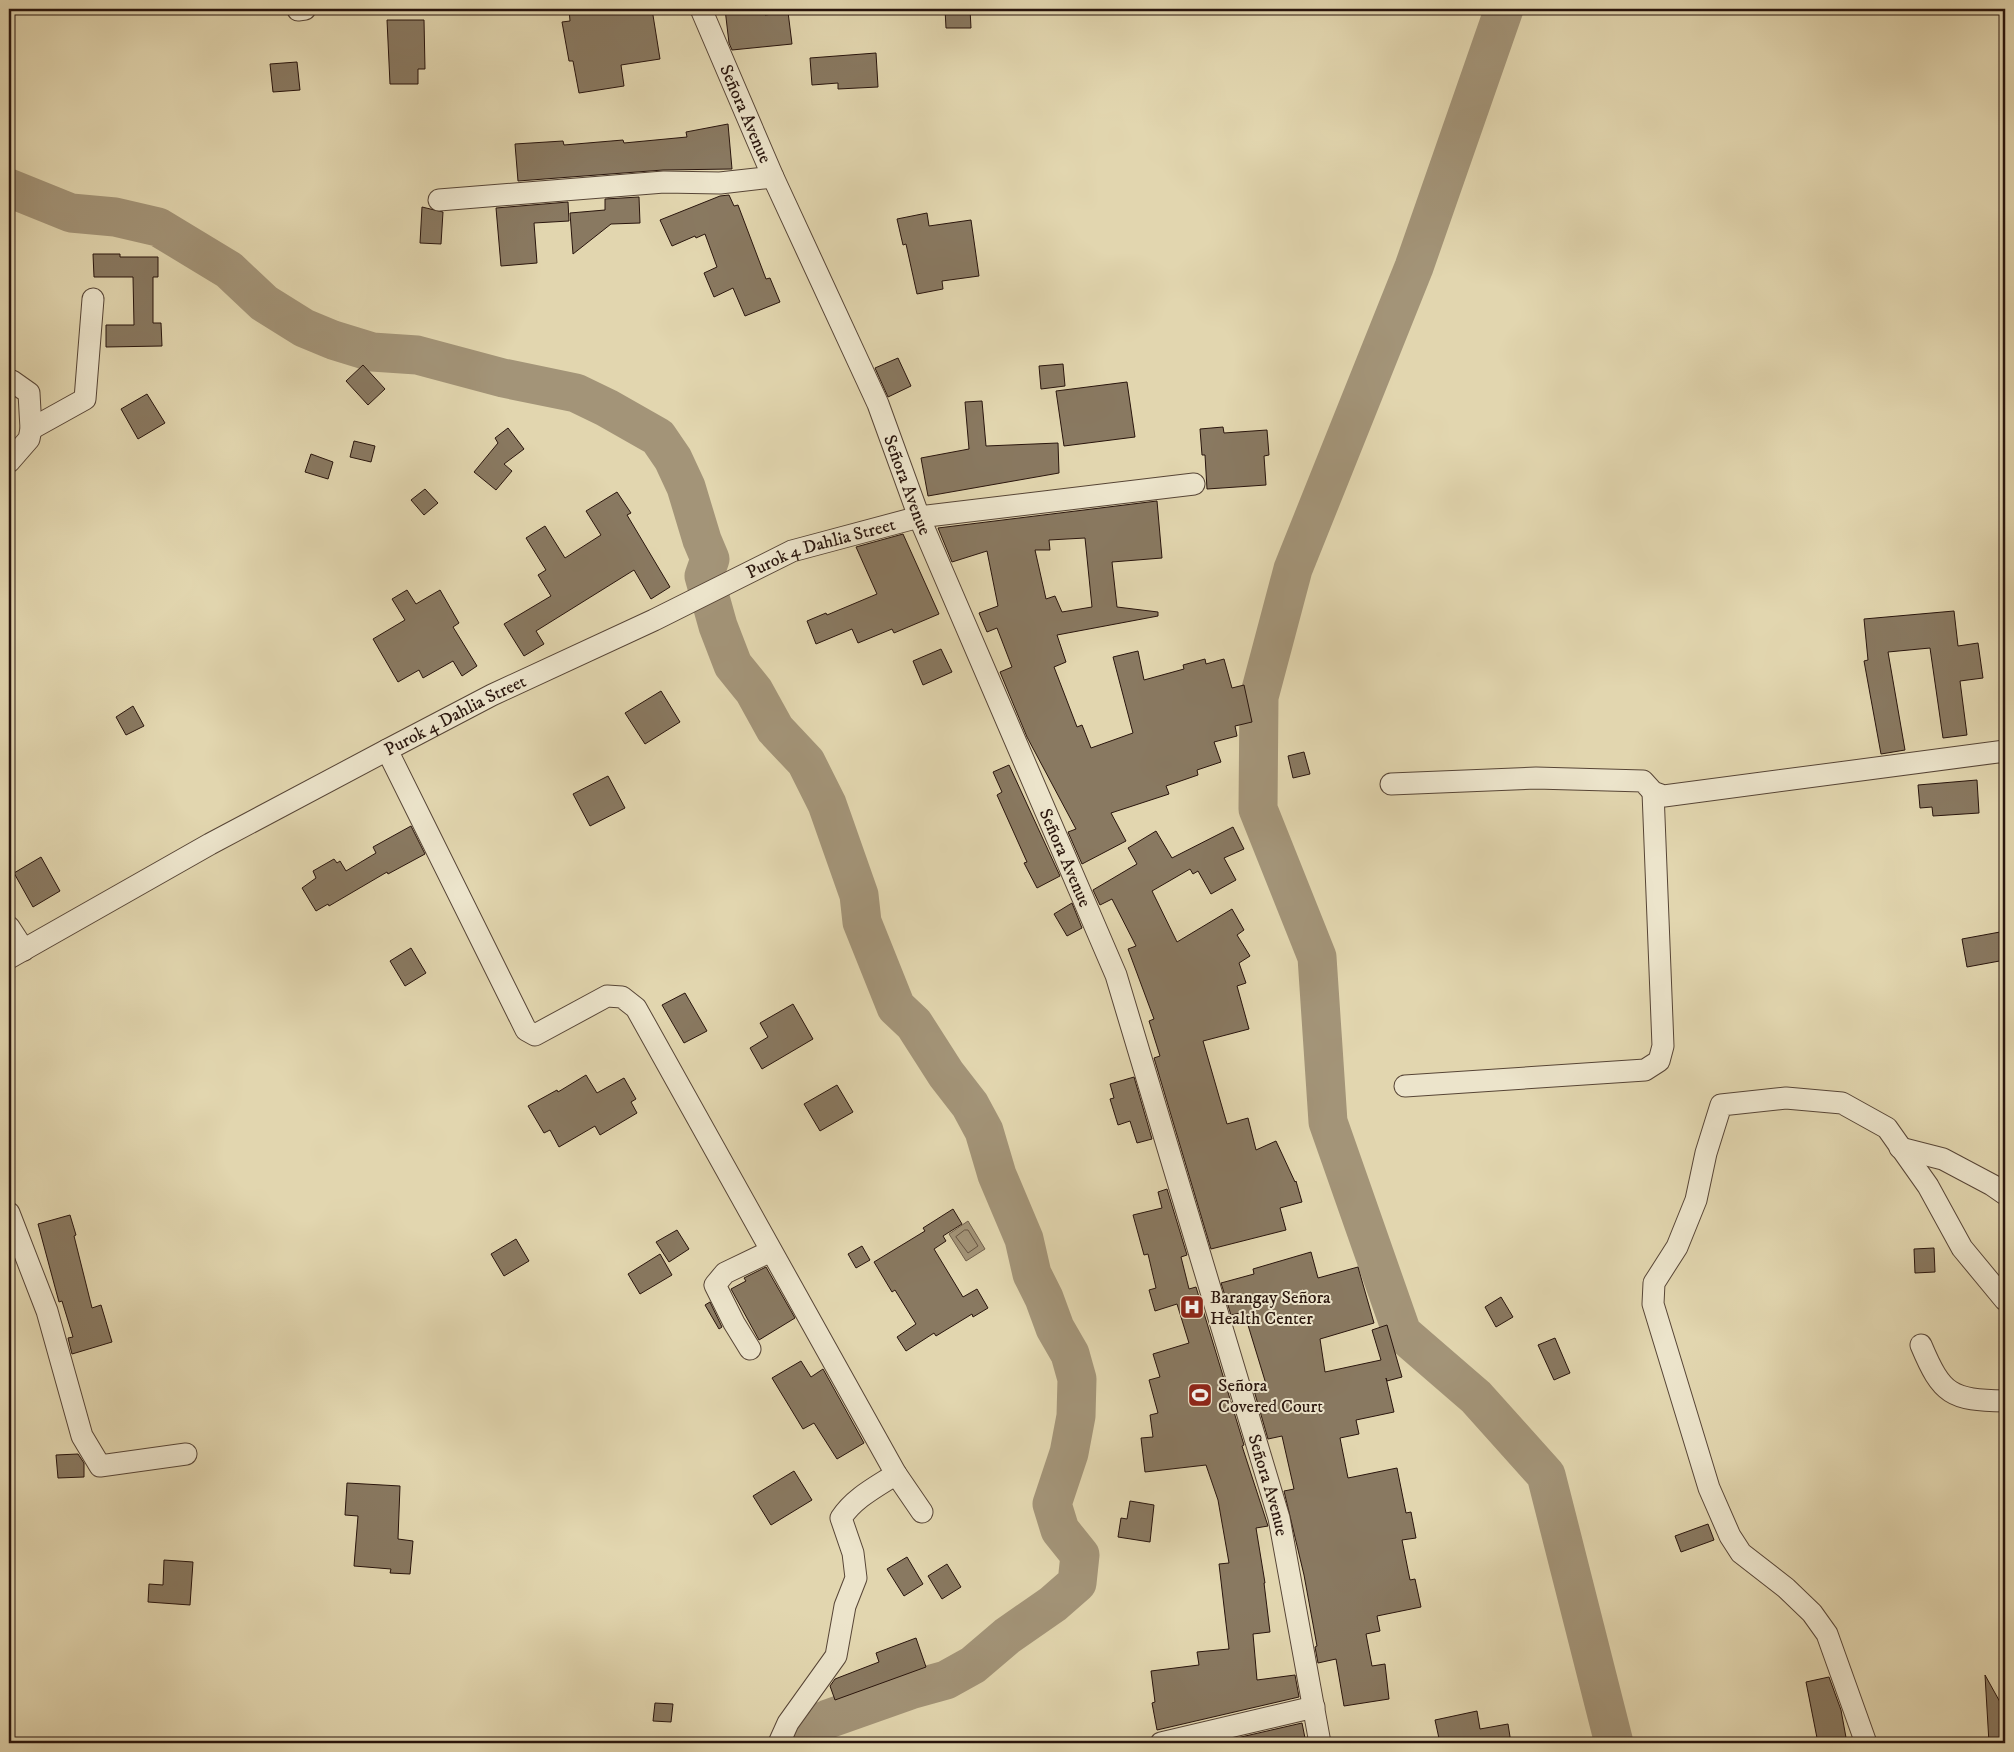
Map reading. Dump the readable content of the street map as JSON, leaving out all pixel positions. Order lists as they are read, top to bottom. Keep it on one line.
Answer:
{"streets":{"street":["Señora Avenue","Purok 4 Dahlia Street"]},"crossings":[["Señora Avenue","Purok 4 Dahlia Street"]],"places":{"hospital":["Barangay Señora Health Center"],"sports":["Señora Covered Court"]}}
